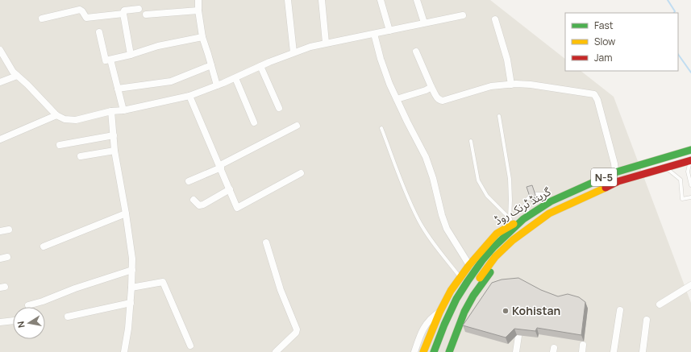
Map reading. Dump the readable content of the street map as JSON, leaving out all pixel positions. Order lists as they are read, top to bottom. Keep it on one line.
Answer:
{"streets":{"main road":["N-5","گرینڈ ٹرنک روڈ"]},"places":["Kohistan"],"legend":["Fast","Slow","Jam"],"north":"left"}
